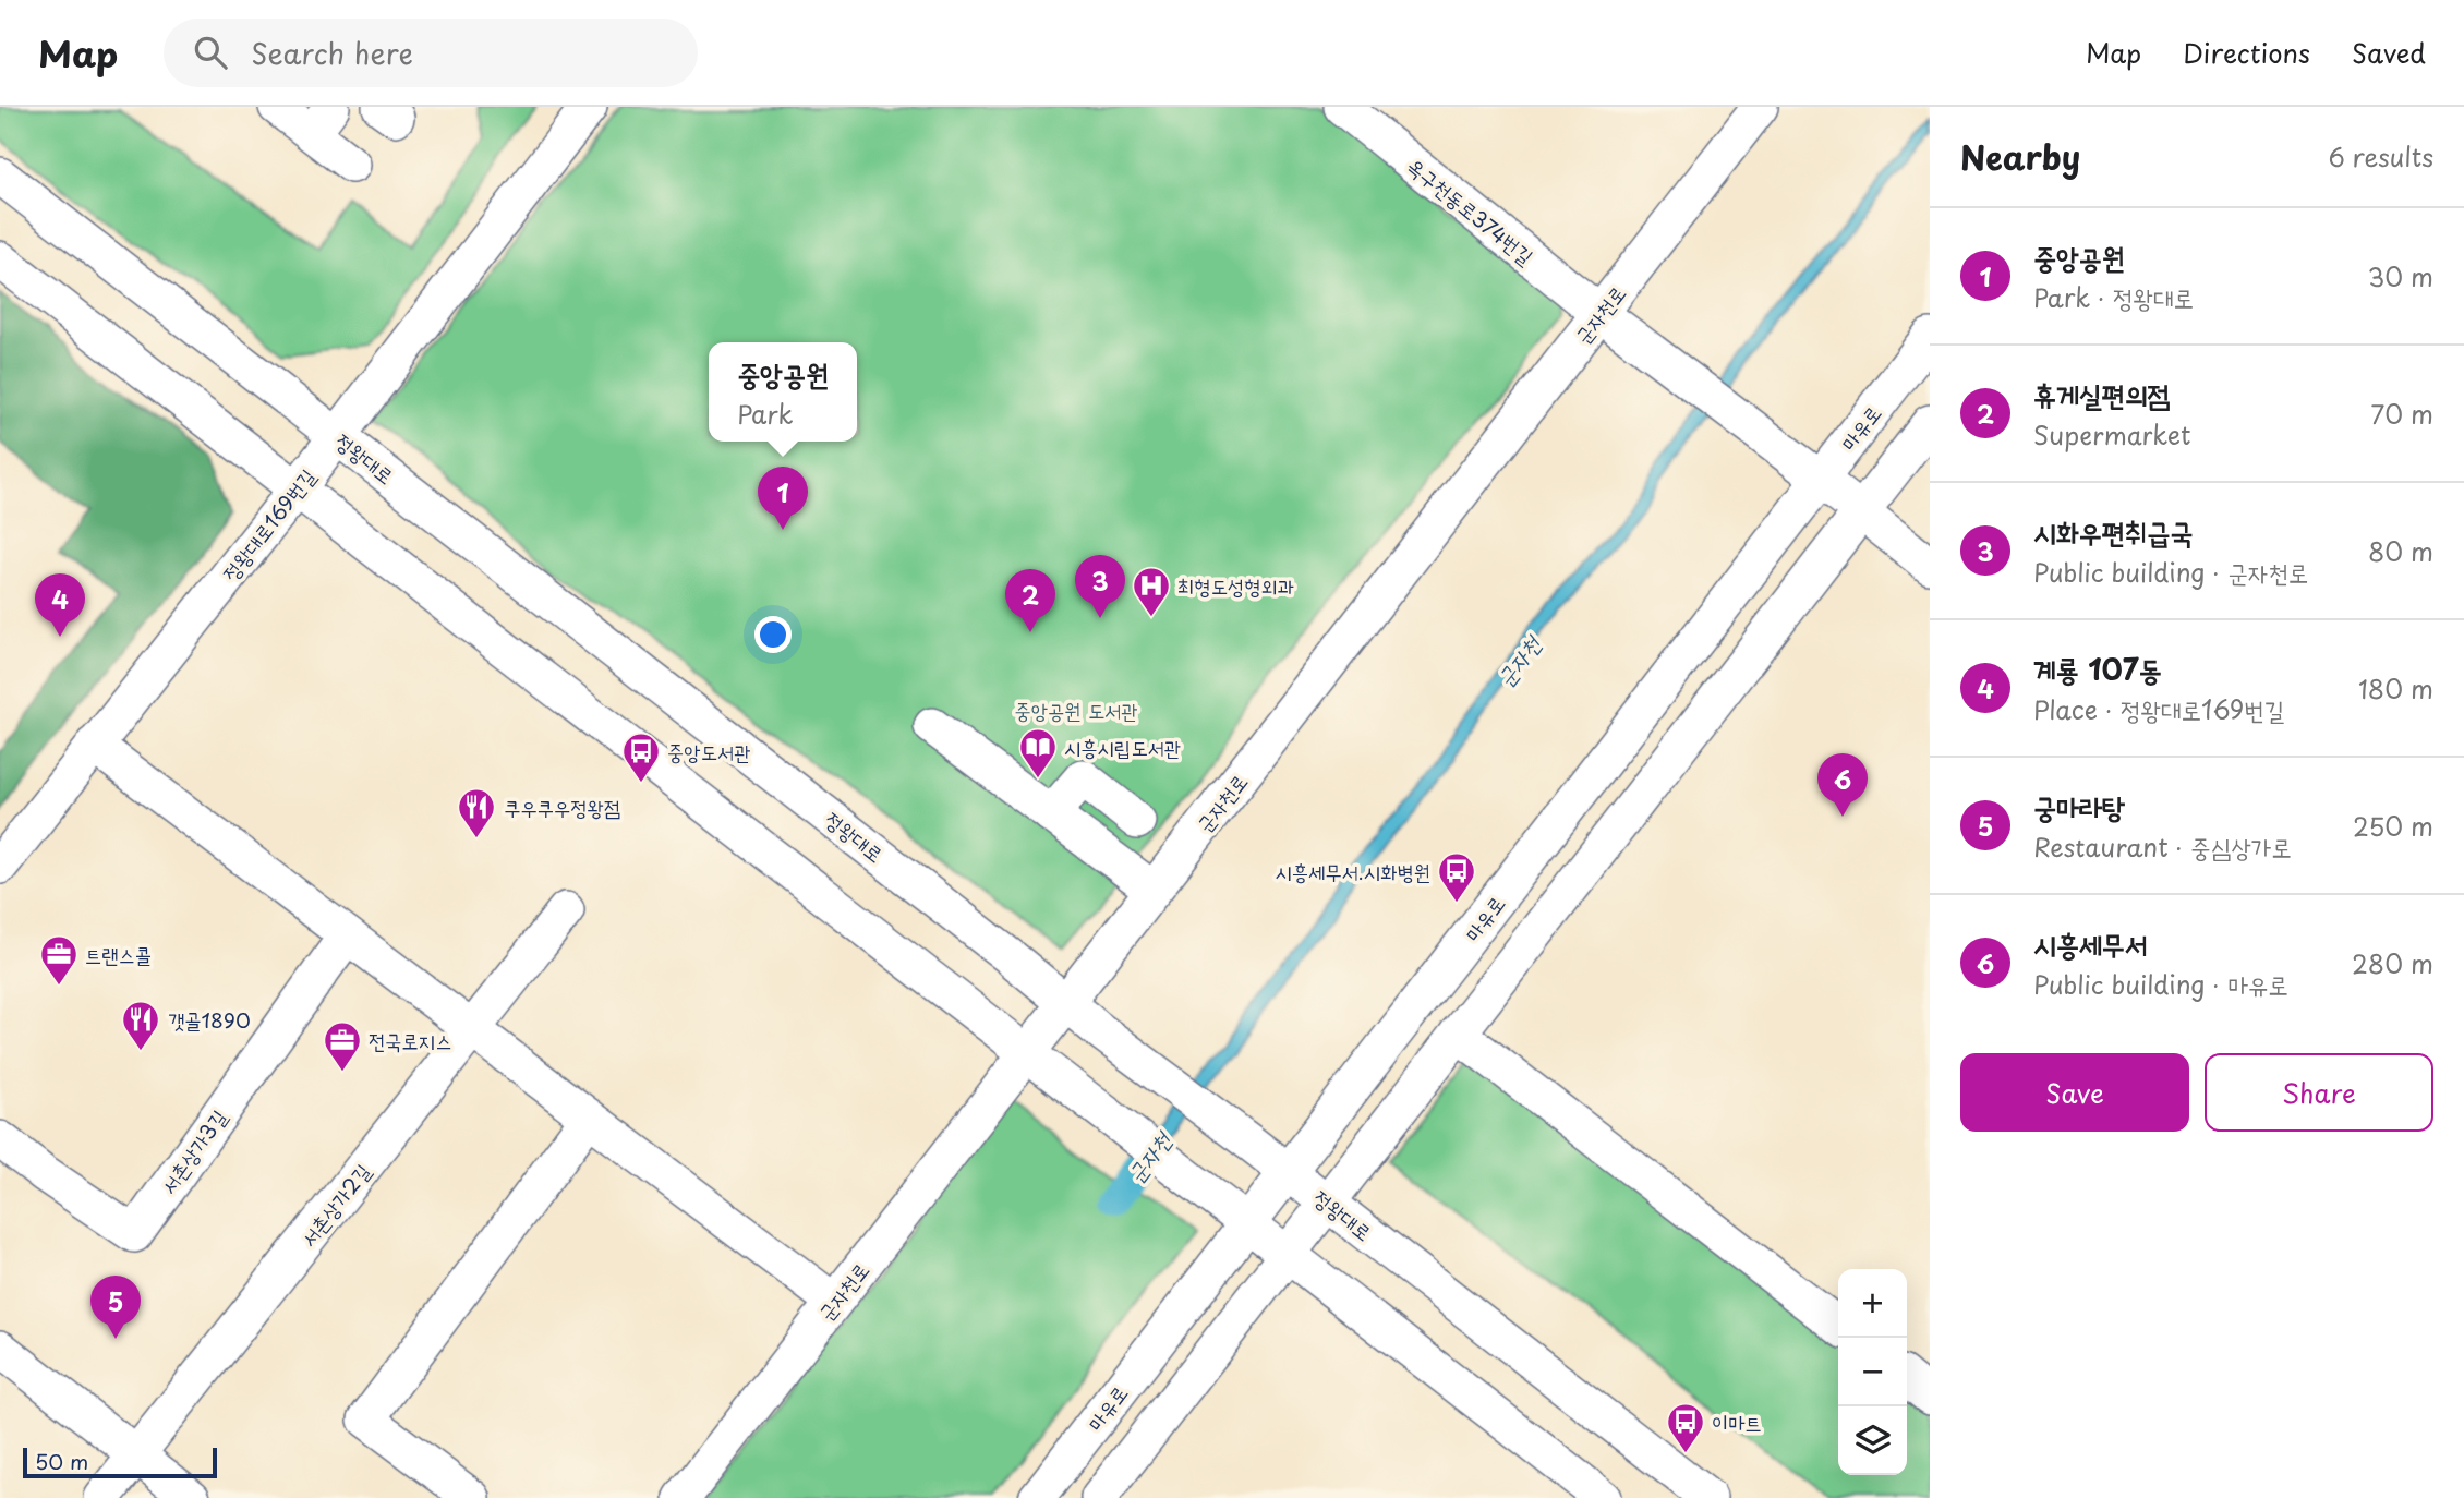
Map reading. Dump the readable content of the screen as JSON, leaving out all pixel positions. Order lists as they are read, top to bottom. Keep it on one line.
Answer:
{"streets":{"street":["옥구천동로374번길","군자천로","마유로","정왕대로","정왕대로169번길","서촌상가3길","서촌상가2길"]},"crossings":[["옥구천동로374번길","군자천로"],["옥구천동로374번길","마유로"],["군자천로","정왕대로"],["마유로","정왕대로"],["정왕대로","정왕대로169번길"]],"water":["군자천"],"parks":["중앙공원 도서관"],"places":{"hospital":["최형도성형외과"],"library":["시흥시립도서관"],"bus stop":["중앙도서관","시흥세무서.시화병원","이마트"],"restaurant":["쿠우쿠우정왕점","갯골1890"],"office":["트랜스콜","전국로지스"]},"scale_bar":"50 m","page":{"header":"Map","search":"Search here","nav":["Map","Directions","Saved"],"heading":["Nearby","6 results"],"list":[{"mark":"1","name":"중앙공원","note":"Park · 정왕대로","value":"30 m"},{"mark":"2","name":"휴게실편의점","note":"Supermarket","value":"70 m"},{"mark":"3","name":"시화우편취급국","note":"Public building · 군자천로","value":"80 m"},{"mark":"4","name":"계룡 107동","note":"Place · 정왕대로169번길","value":"180 m"},{"mark":"5","name":"궁마라탕","note":"Restaurant · 중심상가로","value":"250 m"},{"mark":"6","name":"시흥세무서","note":"Public building · 마유로","value":"280 m"}],"popup":["중앙공원","Park"],"pins":["1","3","2","4","6","5"],"buttons":["Save","Share"],"map_buttons":["+","−"],"scale":"50 m"}}
